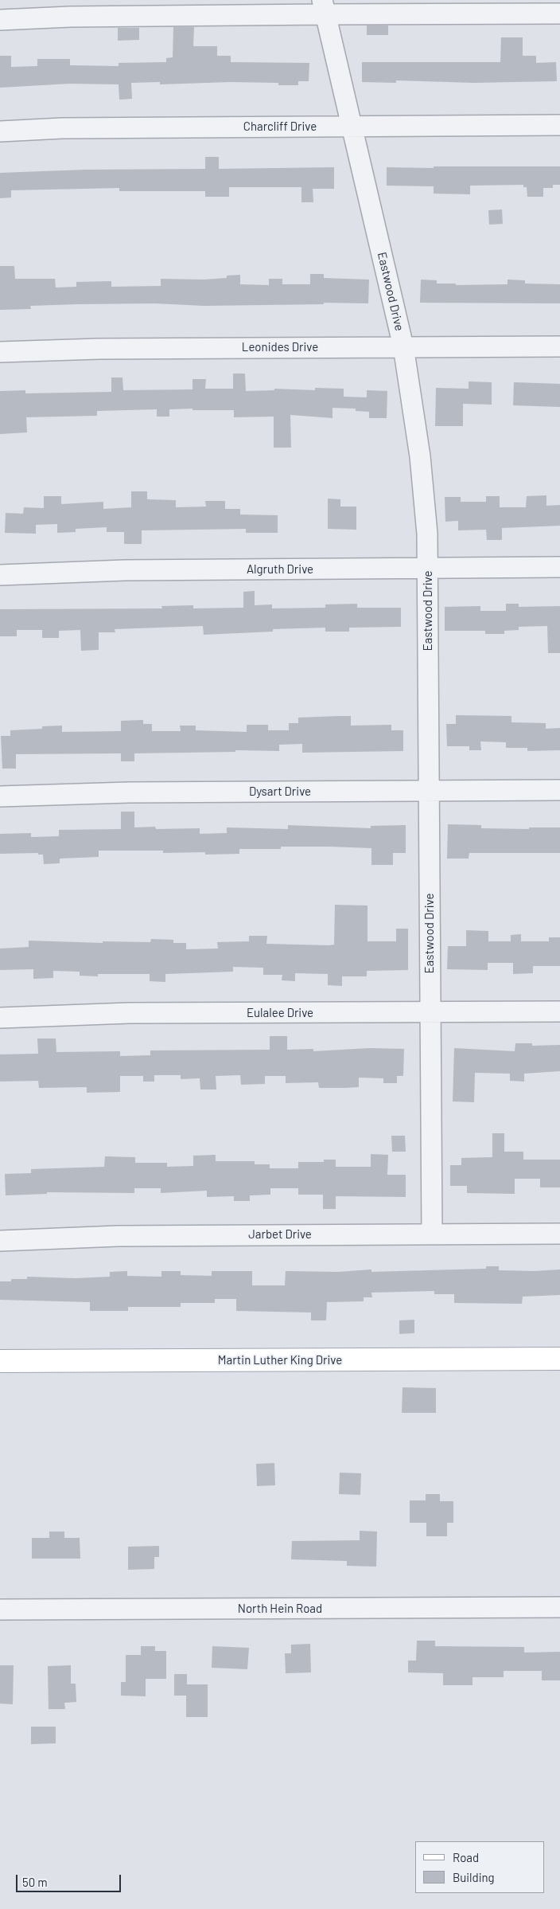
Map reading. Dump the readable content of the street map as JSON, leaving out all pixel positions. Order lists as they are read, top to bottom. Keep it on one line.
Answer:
{"streets":{"main road":["Martin Luther King Drive"],"street":["Charcliff Drive","Eastwood Drive","Leonides Drive","Algruth Drive","Dysart Drive","Eulalee Drive","Jarbet Drive","North Hein Road"]},"crossings":[["Charcliff Drive","Eastwood Drive"],["Eastwood Drive","Leonides Drive"],["Eastwood Drive","Algruth Drive"],["Eastwood Drive","Dysart Drive"],["Eastwood Drive","Eulalee Drive"],["Eastwood Drive","Jarbet Drive"]],"legend":["Road","Building"],"scale_bar":"50 m"}
